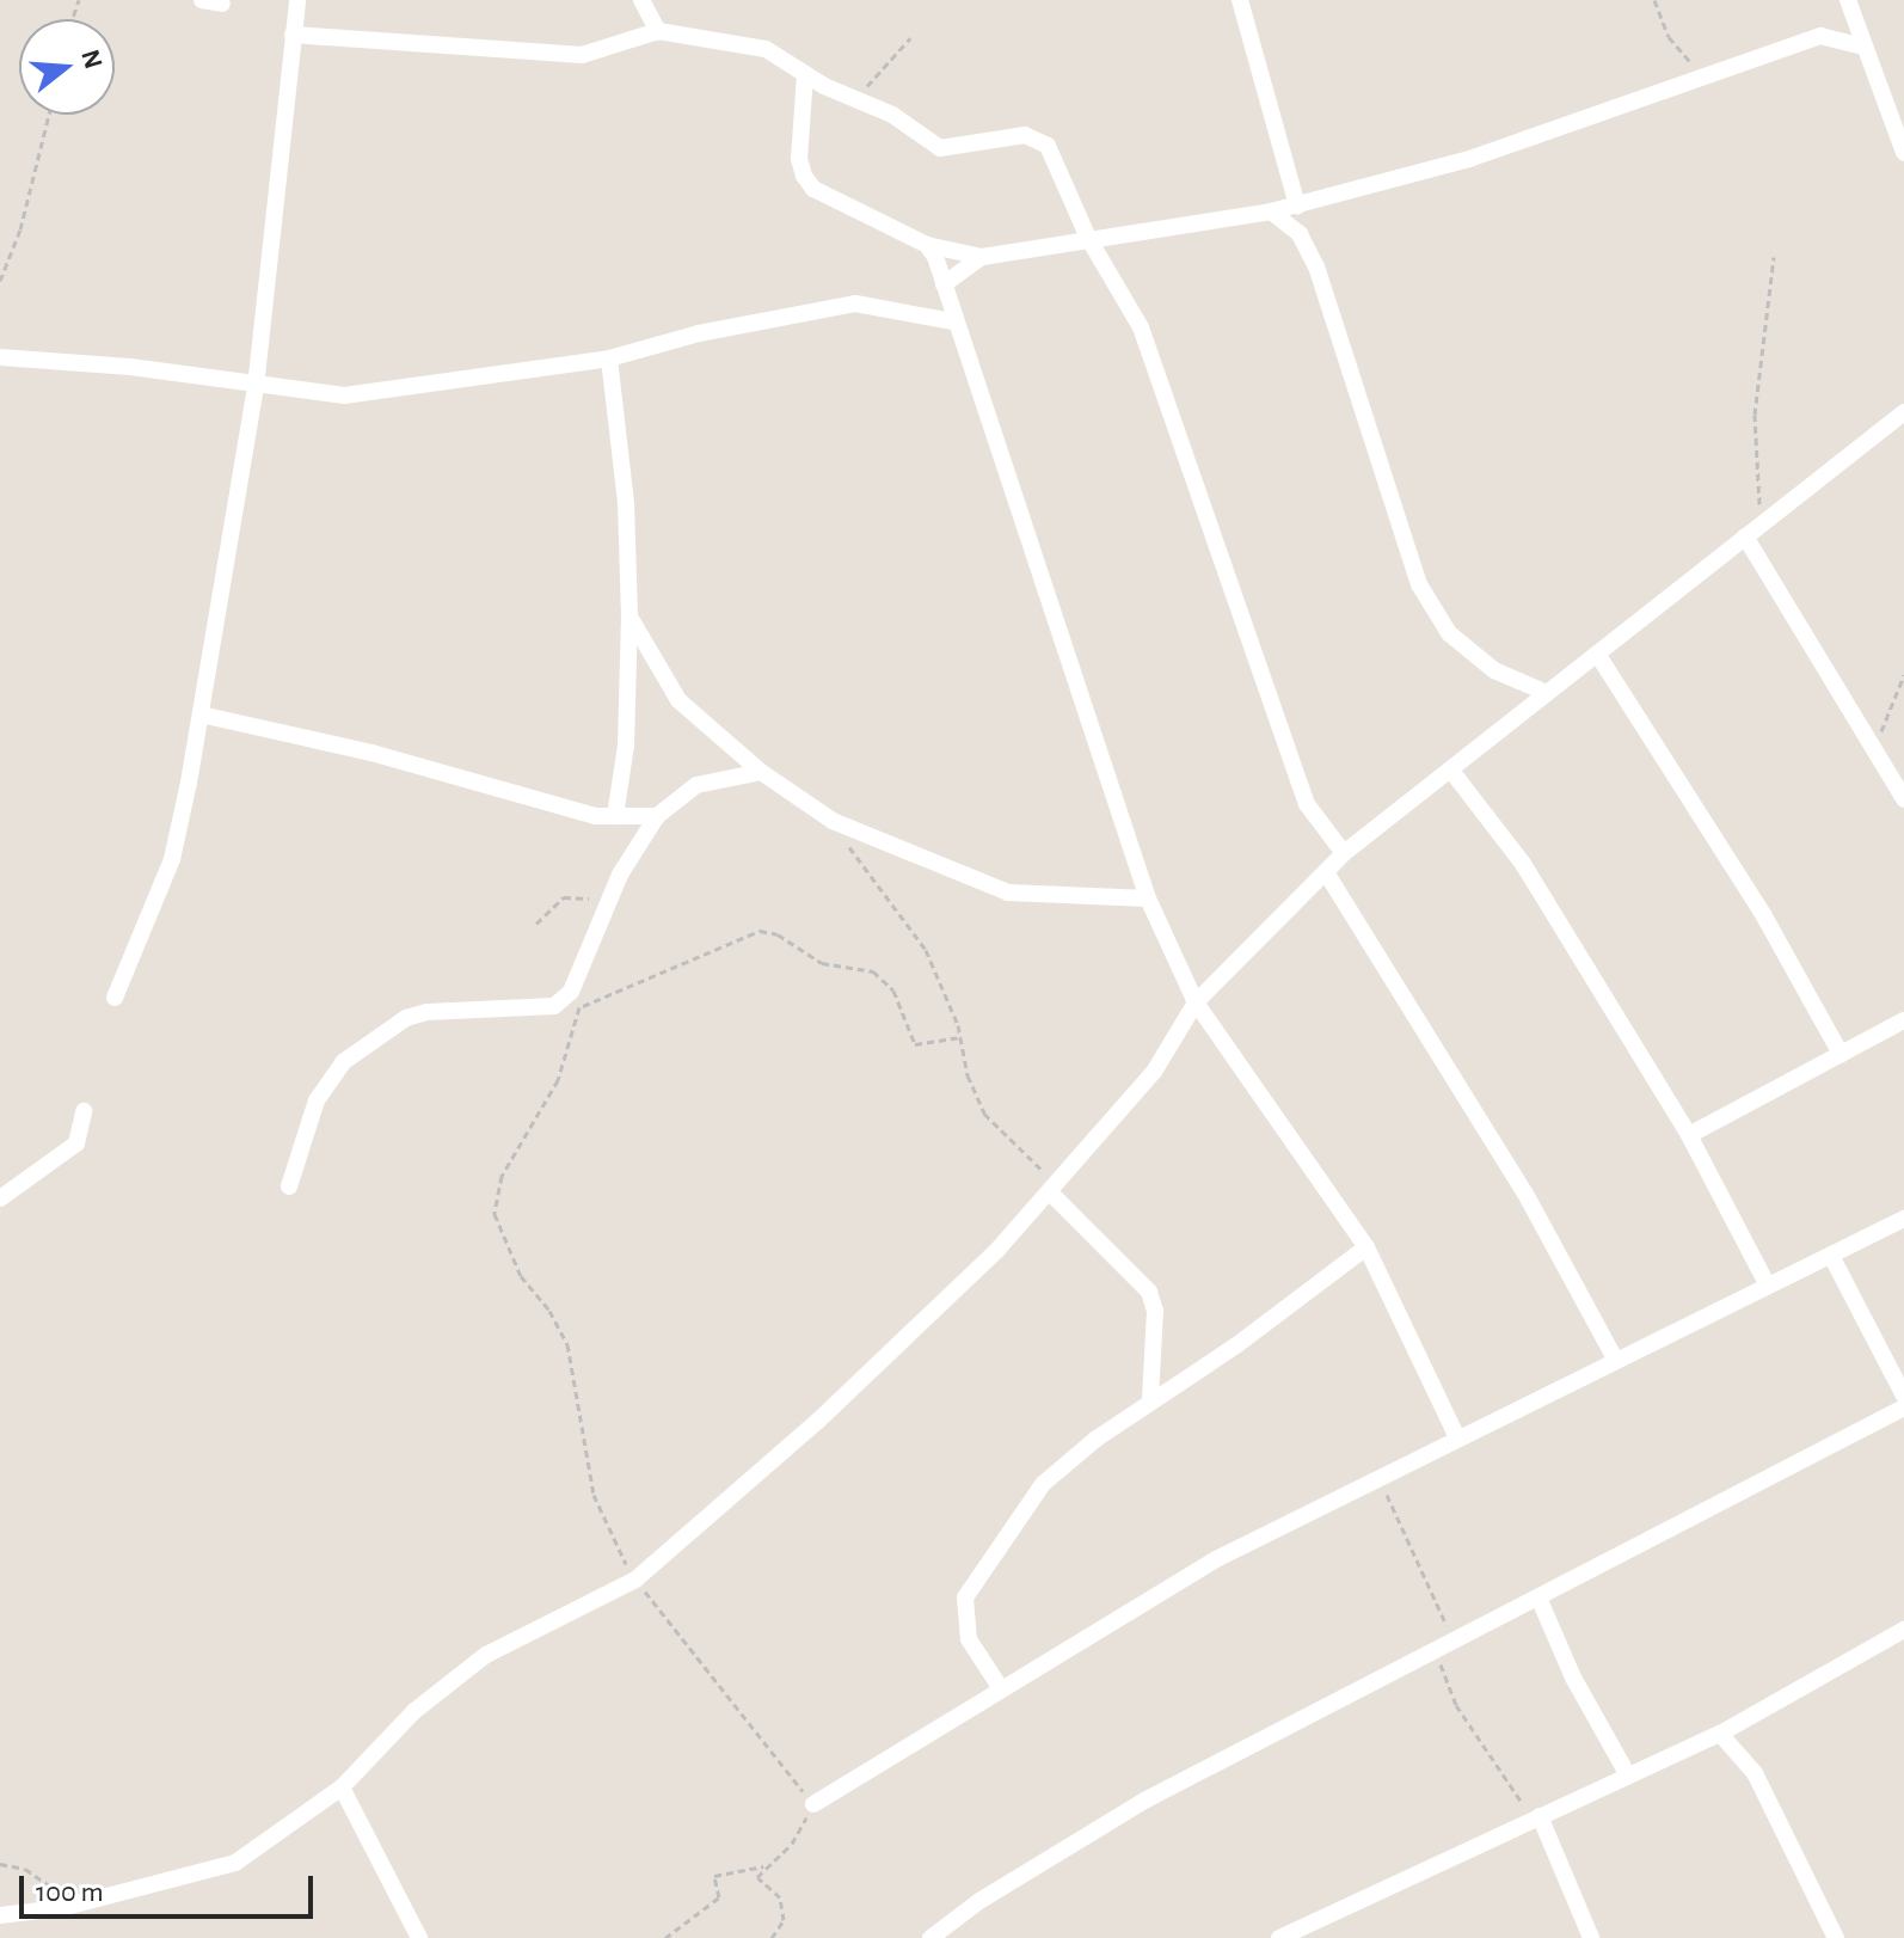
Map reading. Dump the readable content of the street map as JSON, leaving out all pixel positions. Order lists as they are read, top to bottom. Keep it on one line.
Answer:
{"scale_bar":"100 m","north":"right"}
